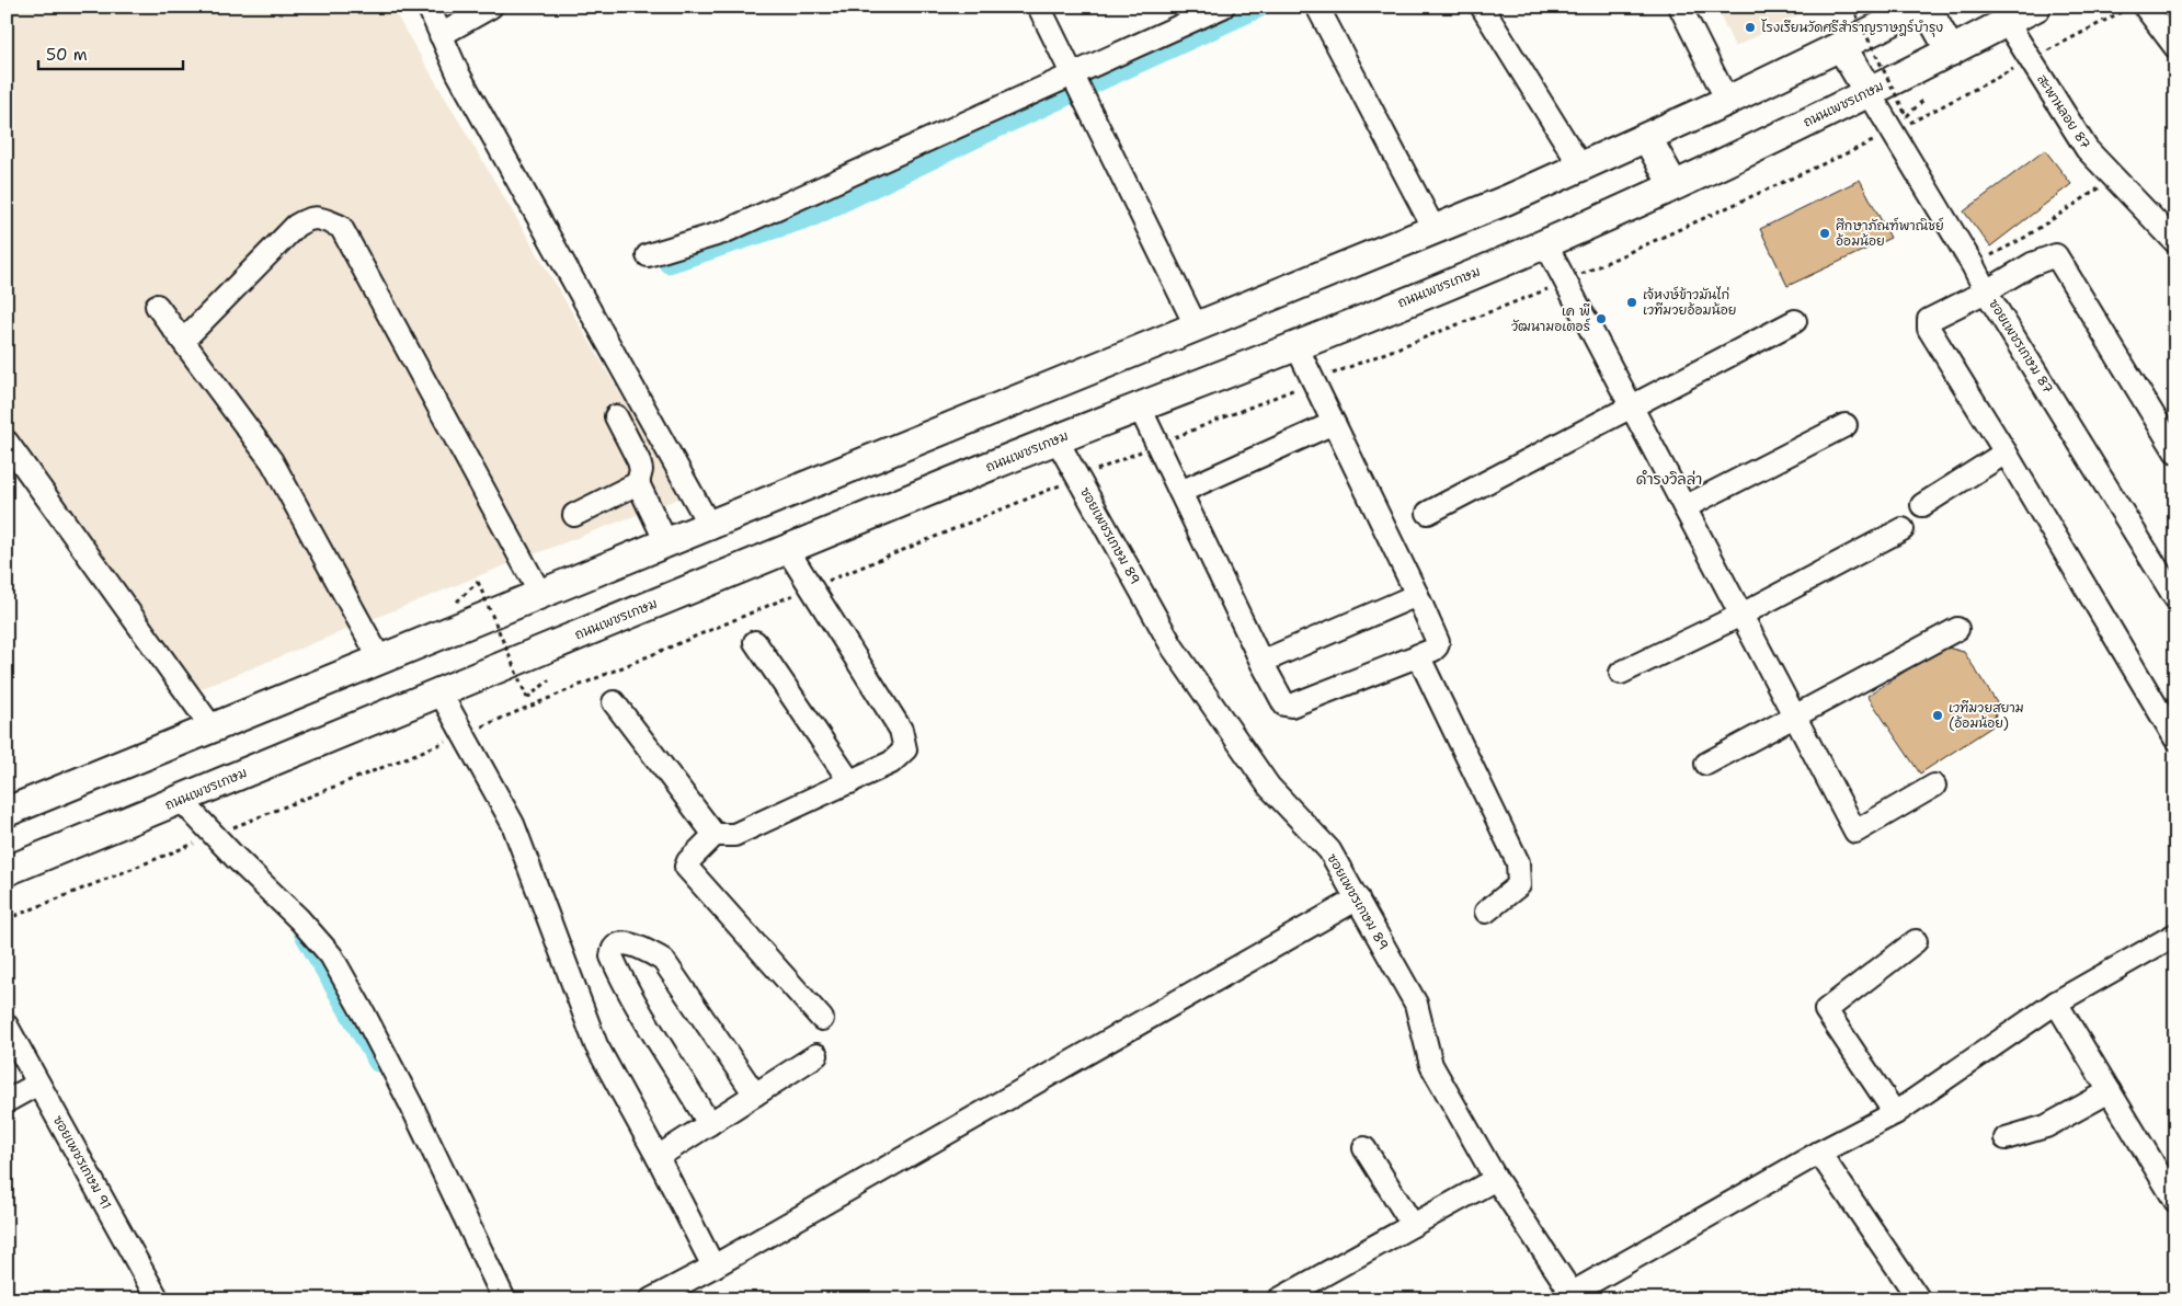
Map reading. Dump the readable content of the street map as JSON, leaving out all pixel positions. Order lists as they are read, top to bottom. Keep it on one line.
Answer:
{"streets":{"main road":["ถนนเพชรเกษม"],"street":["สะพานลอย 87","ซอยเพชรเกษม 87","ซอยเพชรเกษม 89","ซอยเพชรเกษม 91"]},"crossings":[["ถนนเพชรเกษม","สะพานลอย 87"],["ถนนเพชรเกษม","ซอยเพชรเกษม 87"],["ถนนเพชรเกษม","ซอยเพชรเกษม 89"]],"districts":["ดำรงวิลล่า"],"places":["โรงเรียนวัดศรีสําราญราษฎร์บํารุง","ศึกษาภัณฑ์พาณิชย์ อ้อมน้อย","เจ้หงษ์ข้าวมันไก่ เวทีมวยอ้อมน้อย","เค พี วัฒนามอเตอร์","เวทีมวยสยาม (อ้อมน้อย)"],"scale_bar":"50 m"}
